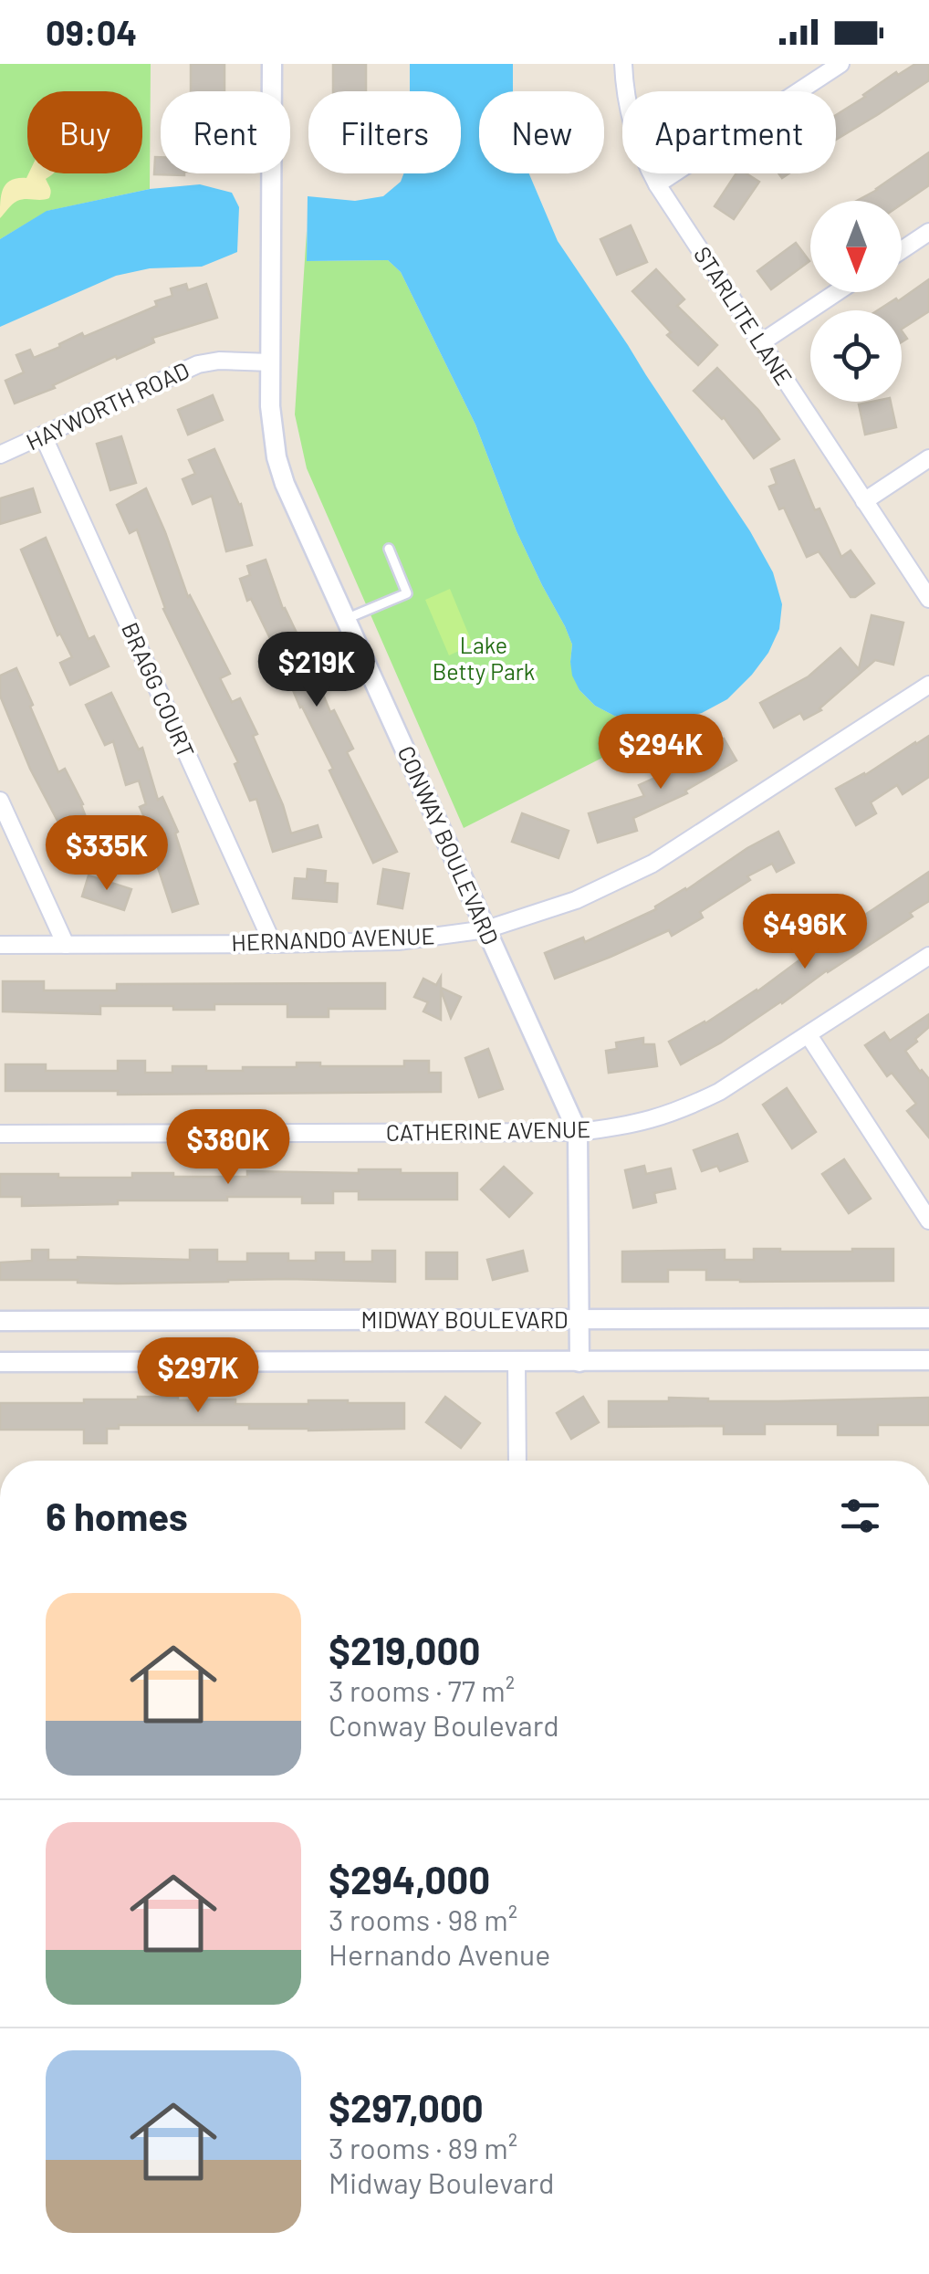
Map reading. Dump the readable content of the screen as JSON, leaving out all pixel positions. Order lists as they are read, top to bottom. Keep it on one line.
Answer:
{"streets":{"street":["STARLITE LANE","HAYWORTH ROAD","BRAGG COURT","CONWAY BOULEVARD","HERNANDO AVENUE","CATHERINE AVENUE","MIDWAY BOULEVARD"]},"crossings":[["HAYWORTH ROAD","BRAGG COURT"],["HAYWORTH ROAD","CONWAY BOULEVARD"],["BRAGG COURT","HERNANDO AVENUE"],["CONWAY BOULEVARD","HERNANDO AVENUE"],["CONWAY BOULEVARD","CATHERINE AVENUE"],["CONWAY BOULEVARD","MIDWAY BOULEVARD"]],"parks":["Lake Betty Park"],"north":"bottom","page":{"status":"09:04","chip":["Buy","Rent","Filters","New","Apartment"],"price":["$219K","$294K","$335K","$496K","$380K","$297K"],"heading":"6 homes","list":[{"name":"$219,000","note":"3 rooms · 77 m² · Conway Boulevard"},{"name":"$294,000","note":"3 rooms · 98 m² · Hernando Avenue"},{"name":"$297,000","note":"3 rooms · 89 m² · Midway Boulevard"}]}}
